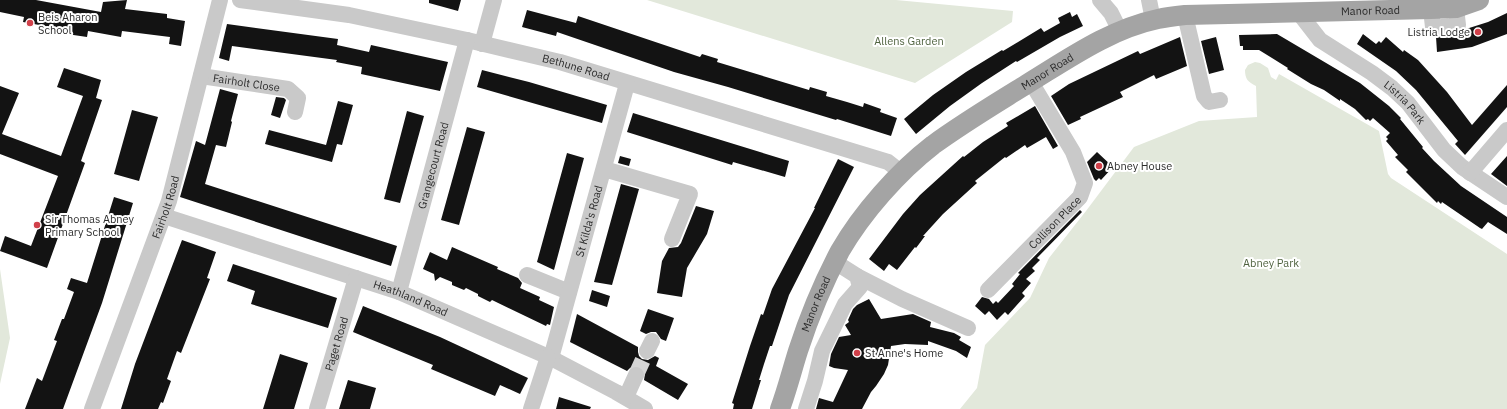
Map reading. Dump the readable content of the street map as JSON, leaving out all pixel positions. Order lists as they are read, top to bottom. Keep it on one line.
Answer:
{"streets":{"main road":["Manor Road"],"street":["Bethune Road","Fairholt Close","Listria Park","Grangecourt Road","Fairholt Road","St Kilda's Road","Collison Place","Heathland Road","Paget Road"]},"crossings":[["Manor Road","Bethune Road"],["Manor Road","Listria Park"],["Manor Road","Collison Place"],["Bethune Road","Grangecourt Road"],["Bethune Road","St Kilda's Road"],["Fairholt Close","Fairholt Road"],["Grangecourt Road","Heathland Road"],["Fairholt Road","Heathland Road"],["St Kilda's Road","Heathland Road"],["Heathland Road","Paget Road"]],"parks":["Allens Garden","Abney Park"],"places":["Beis Aharon School","Listria Lodge","Abney House","Sir Thomas Abney Primary School","St Anne's Home"]}
